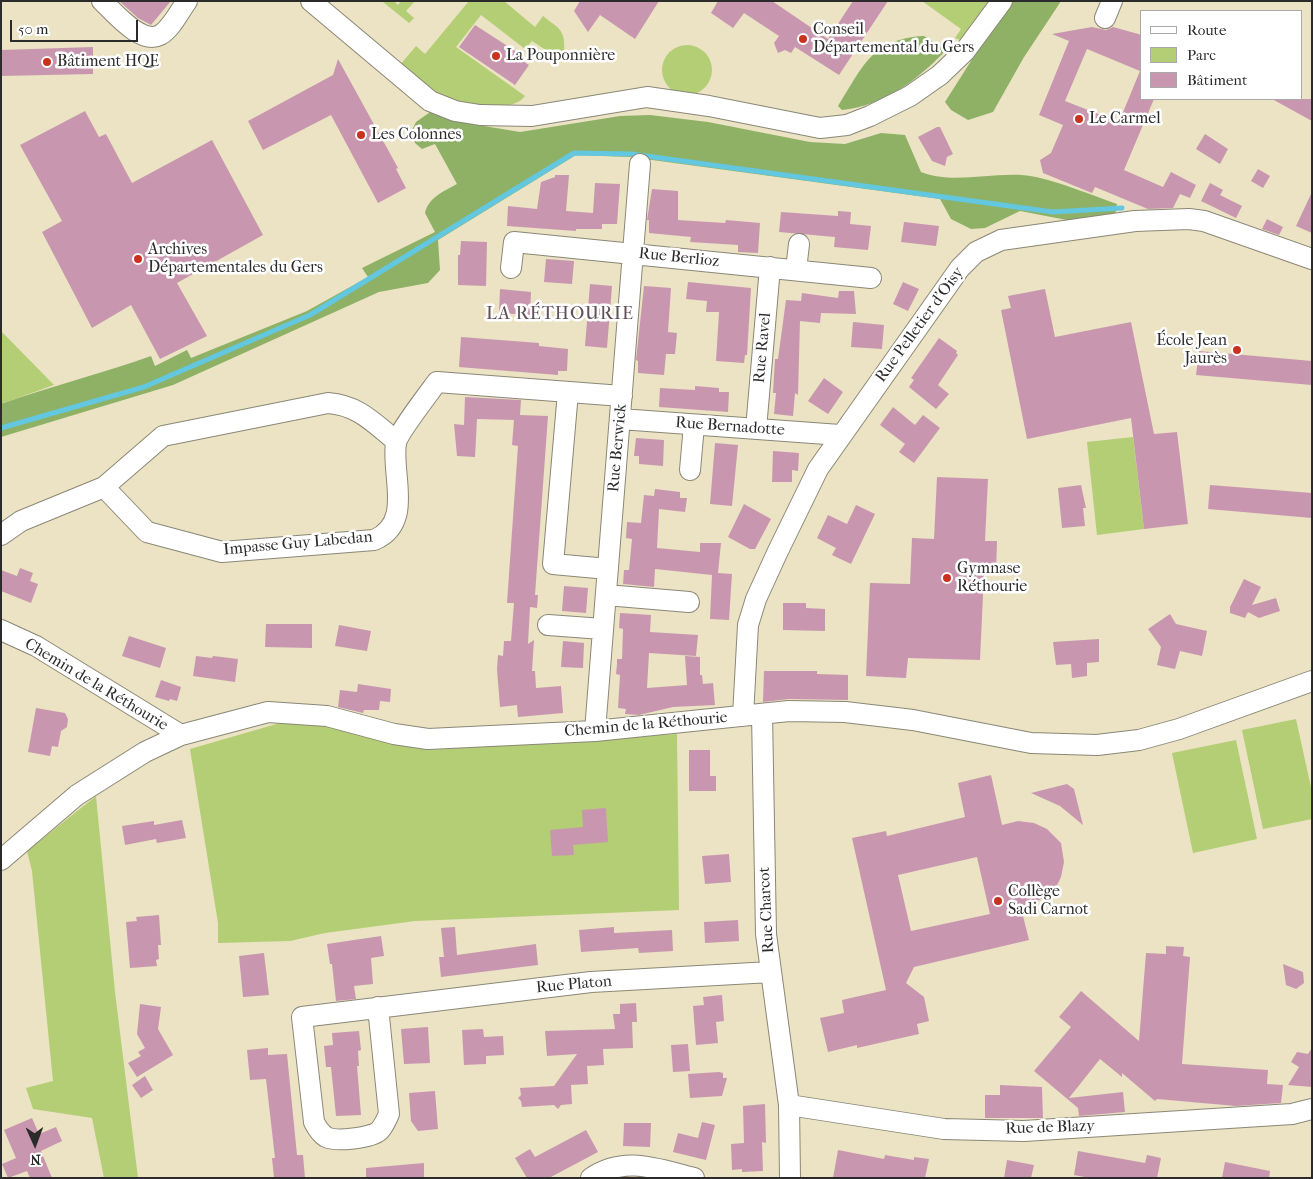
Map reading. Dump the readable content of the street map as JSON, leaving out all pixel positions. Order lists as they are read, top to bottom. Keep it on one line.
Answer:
{"streets":{"street":["Rue Berlioz","Rue Pelletier d'Oisy","Rue Ravel","Rue Bernadotte","Rue Berwick","Impasse Guy Labedan","Chemin de la Réthourie","Rue Charcot","Rue Platon","Rue de Blazy"]},"crossings":[["Rue Berlioz","Rue Ravel"],["Rue Berlioz","Rue Berwick"],["Rue Pelletier d'Oisy","Rue Bernadotte"],["Rue Pelletier d'Oisy","Chemin de la Réthourie"],["Rue Pelletier d'Oisy","Rue Charcot"],["Rue Ravel","Rue Bernadotte"],["Rue Bernadotte","Rue Berwick"],["Rue Berwick","Chemin de la Réthourie"],["Chemin de la Réthourie","Rue Charcot"],["Rue Charcot","Rue Platon"],["Rue Charcot","Rue de Blazy"]],"districts":["LA RÉTHOURIE"],"places":["Conseil Départemental du Gers","La Pouponnière","Bâtiment HQE","Le Carmel","Les Colonnes","Archives Départementales du Gers","École Jean Jaurès","Gymnase Réthourie","Collège Sadi Carnot"],"legend":["Route","Parc","Bâtiment"],"scale_bar":"50 m","north":"bottom"}
